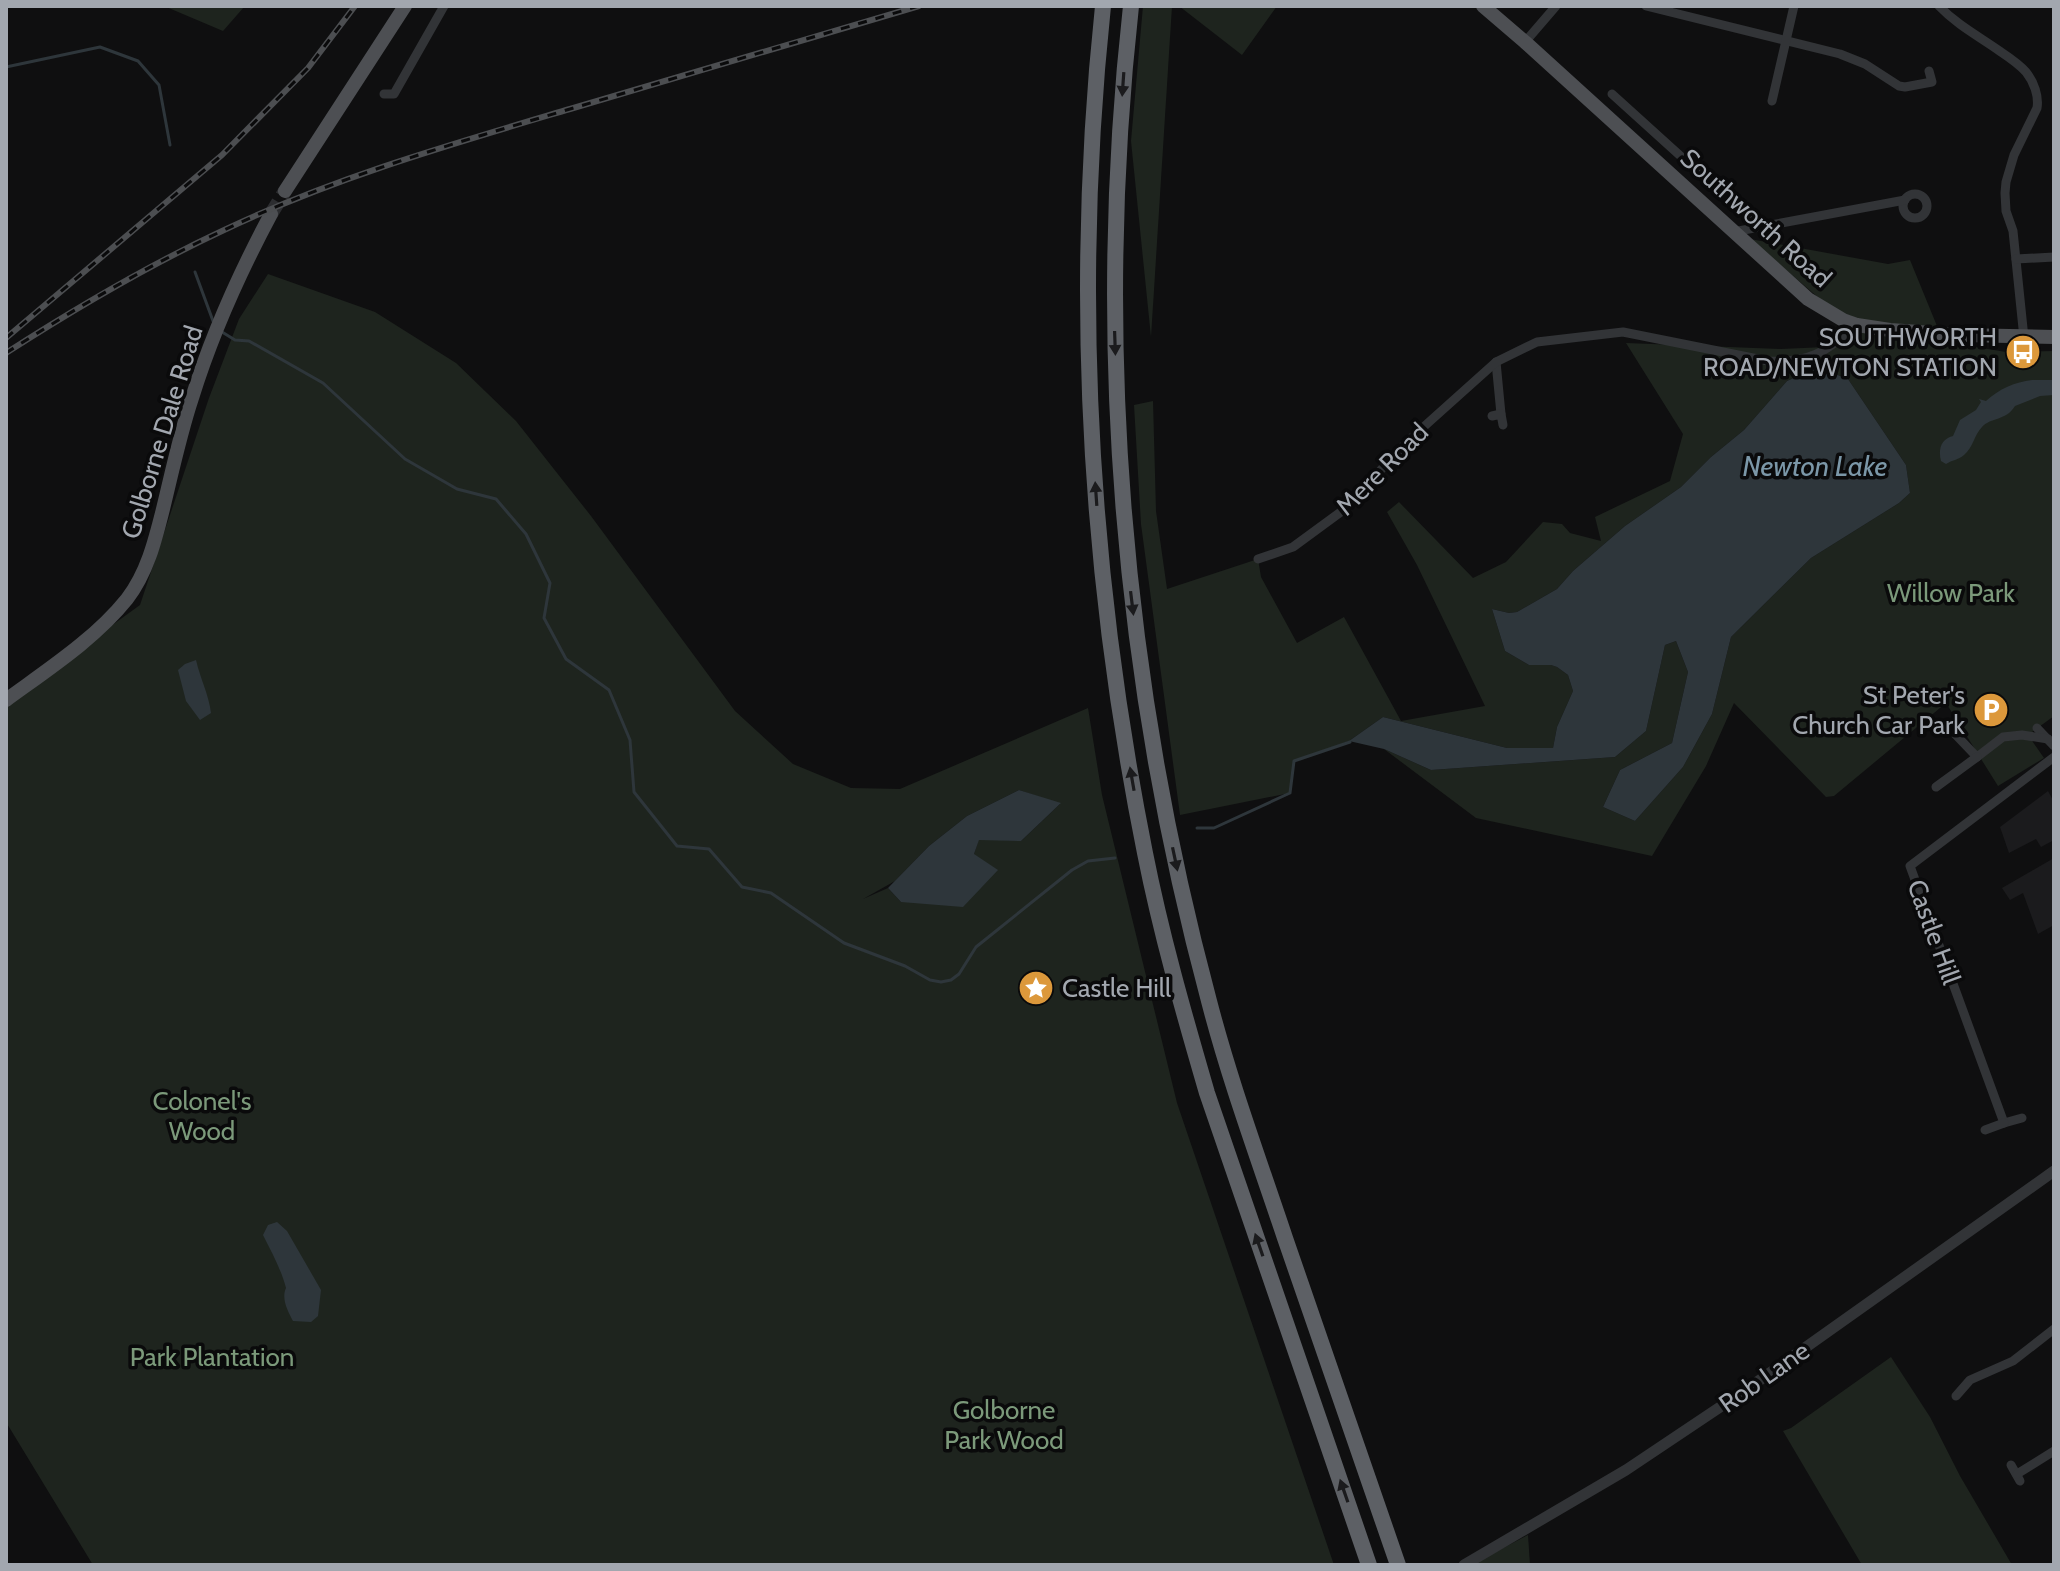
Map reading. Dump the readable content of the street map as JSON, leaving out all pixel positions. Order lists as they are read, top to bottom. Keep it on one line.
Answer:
{"streets":{"main road":["Southworth Road","Golborne Dale Road"],"street":["Mere Road","Castle Hill","Rob Lane"]},"crossings":[["Southworth Road","Mere Road"]],"water":["Newton Lake"],"parks":["Willow Park","Colonel's Wood","Park Plantation","Golborne Park Wood"],"places":{"bus stop":["SOUTHWORTH ROAD/NEWTON STATION"],"parking":["St Peter's Church Car Park"],"place":["Castle Hill"]}}
